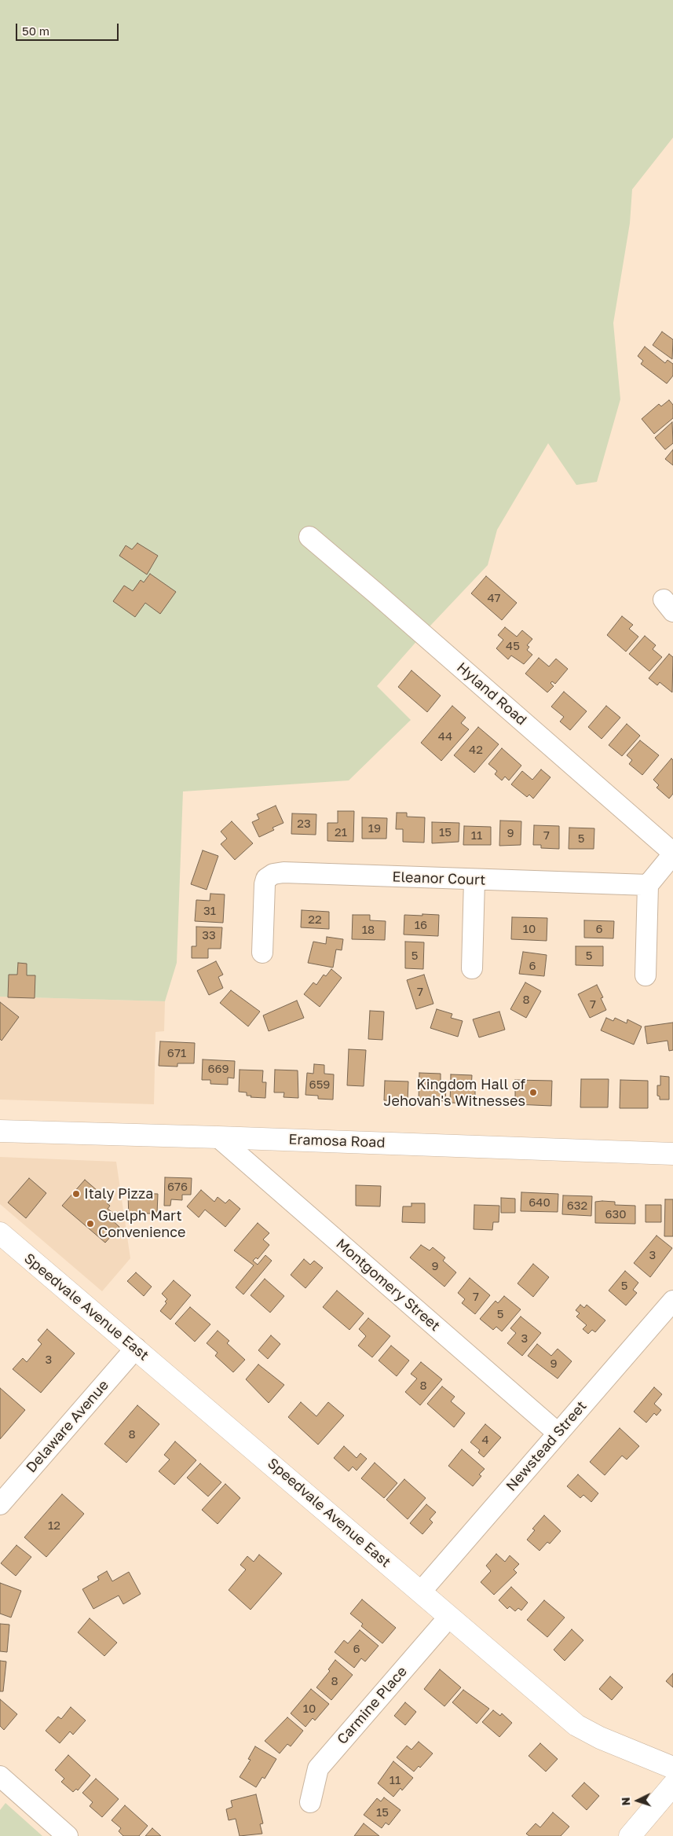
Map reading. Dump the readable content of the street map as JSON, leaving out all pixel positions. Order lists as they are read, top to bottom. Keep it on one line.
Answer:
{"streets":{"main road":["Eramosa Road","Speedvale Avenue East"],"street":["Hyland Road","Eleanor Court","Montgomery Street","Delaware Avenue","Newstead Street","Carmine Place"]},"crossings":[["Eramosa Road","Montgomery Street"],["Montgomery Street","Newstead Street"],["Speedvale Avenue East","Delaware Avenue"],["Speedvale Avenue East","Newstead Street"],["Speedvale Avenue East","Carmine Place"]],"places":["Kingdom Hall of Jehovah's Witnesses","Italy Pizza","Guelph Mart Convenience"],"house_numbers":["47","45","44","42","23","19","21","15","9","11","7","5","31","22","16","10","6","18","33","5","5","6","7","8","7","671","669","659","676","640","632","630","3","9","5","7","5","3","3","9","8","8","4","12","6","8","10","11","15"],"scale_bar":"50 m","north":"left"}
